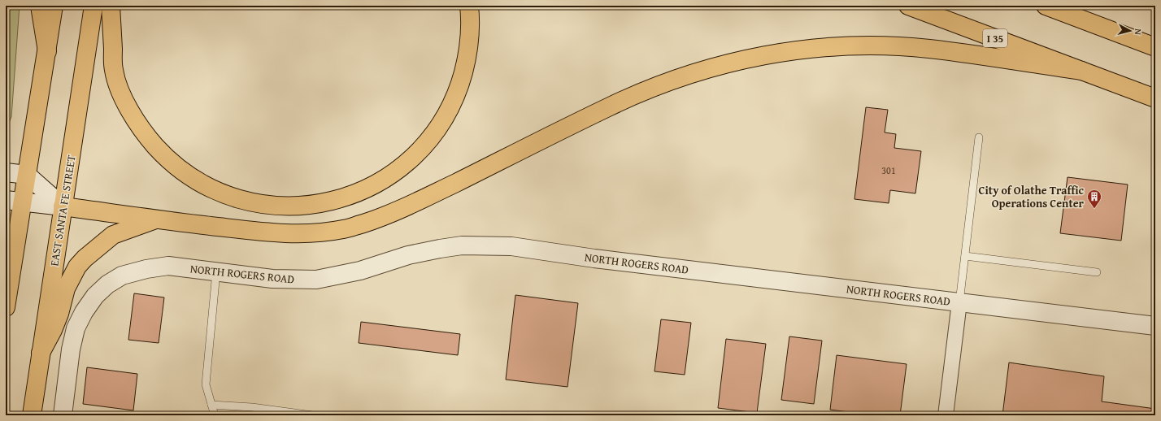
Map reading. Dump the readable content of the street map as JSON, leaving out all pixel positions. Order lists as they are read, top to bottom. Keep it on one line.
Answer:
{"streets":{"main road":["I 35","EAST SANTA FE STREET"],"street":["NORTH ROGERS ROAD"]},"places":{"building":["City of Olathe Traffic Operations Center"]},"house_numbers":["301"],"north":"right"}
